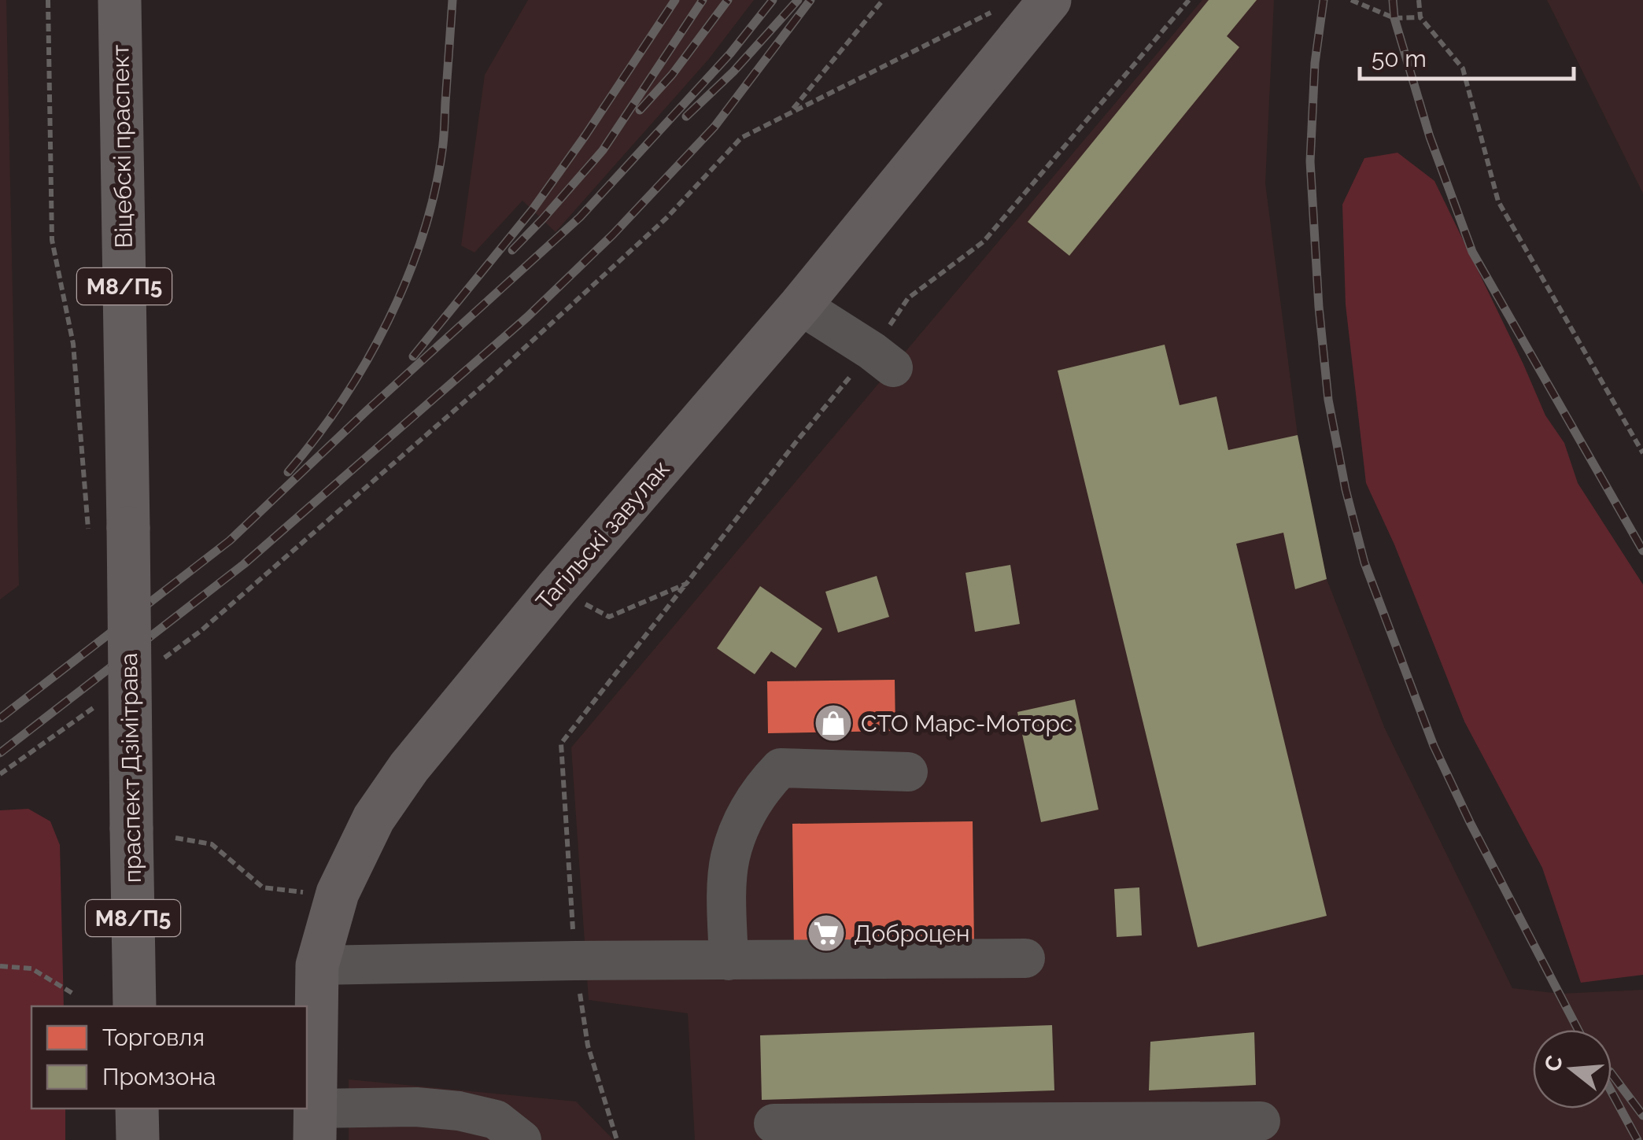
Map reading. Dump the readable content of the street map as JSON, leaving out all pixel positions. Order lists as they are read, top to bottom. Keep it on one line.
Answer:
{"streets":{"main road":["Віцебскі праспект","М8/П5","Тагільскі завулак","праспект Дзімітрава"]},"crossings":[["Віцебскі праспект","праспект Дзімітрава"]],"places":{"shop":["СТО Марс-Моторс"],"supermarket":["Доброцен"]},"legend":["Торговля","Промзона"],"scale_bar":"50 m","north":"left"}
